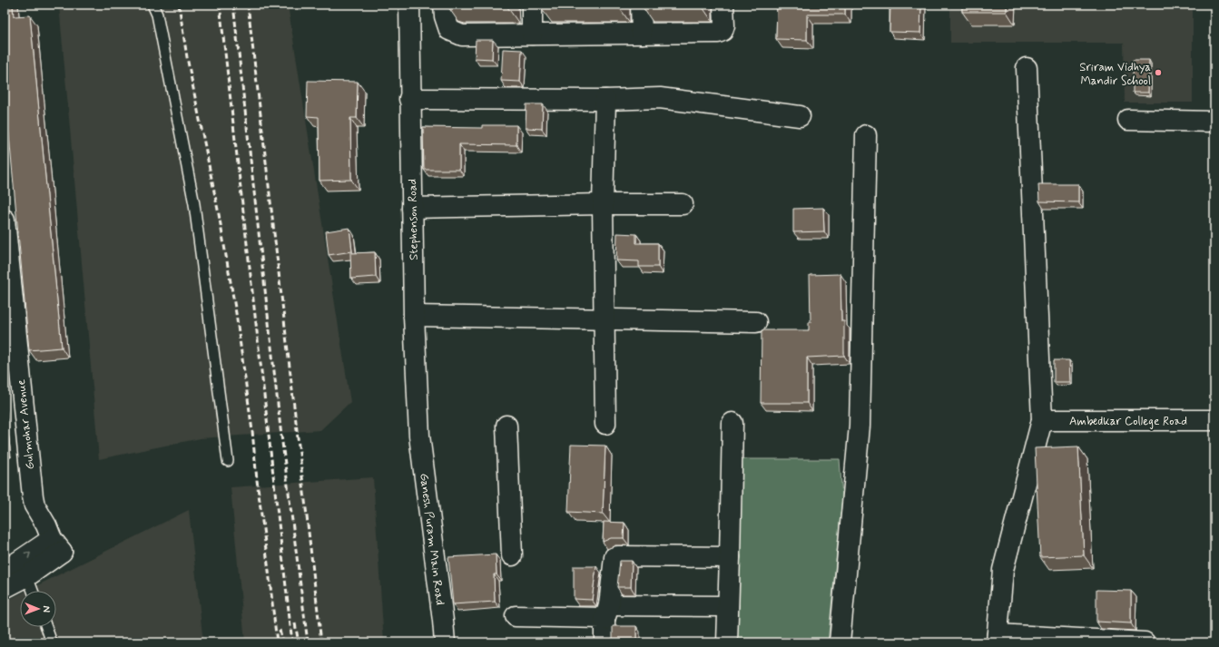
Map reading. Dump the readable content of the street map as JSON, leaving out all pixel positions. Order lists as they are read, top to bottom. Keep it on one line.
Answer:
{"streets":{"street":["Stephenson Road","Ambedkar College Road","Gulmohar Avenue","Ganesh Puram Main Road"]},"crossings":[["Stephenson Road","Ganesh Puram Main Road"]],"places":["Sriram Vidhya Mandir School"],"north":"right"}
